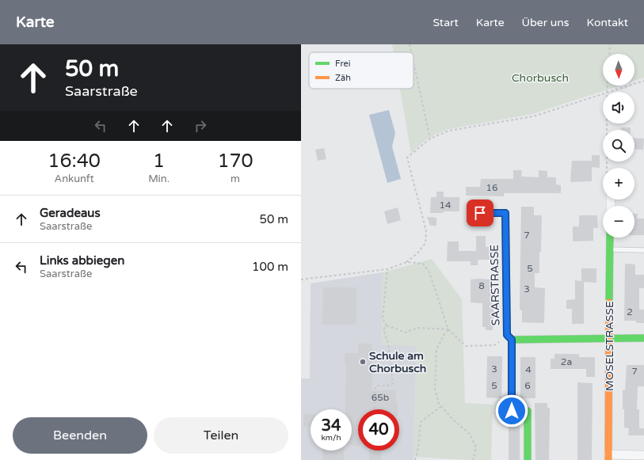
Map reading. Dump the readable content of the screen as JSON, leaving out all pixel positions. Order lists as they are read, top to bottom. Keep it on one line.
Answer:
{"streets":{"street":["SAARSTRASSE","MOSELSTRASSE"]},"crossings":[["SAARSTRASSE","MOSELSTRASSE"]],"parks":["Chorbusch"],"places":["Schule am Chorbusch"],"house_numbers":["16","14","7","5","8","3","2","2a","3","4","7","5","6","65b"],"legend":["Frei","Zäh"],"north":"bottom","page":{"header":"Karte","nav":["Start","Karte","Über uns","Kontakt"],"turn":["50 m","Saarstraße"],"map_buttons":["+","−"],"eta":["16:40","Ankunft","1","Min.","170","m"],"list":[{"name":"Geradeaus","note":"Saarstraße","value":"50 m"},{"name":"Links abbiegen","note":"Saarstraße","value":"100 m"}],"speed":"34 km/h","limit":"40","buttons":["Beenden","Teilen"]}}
